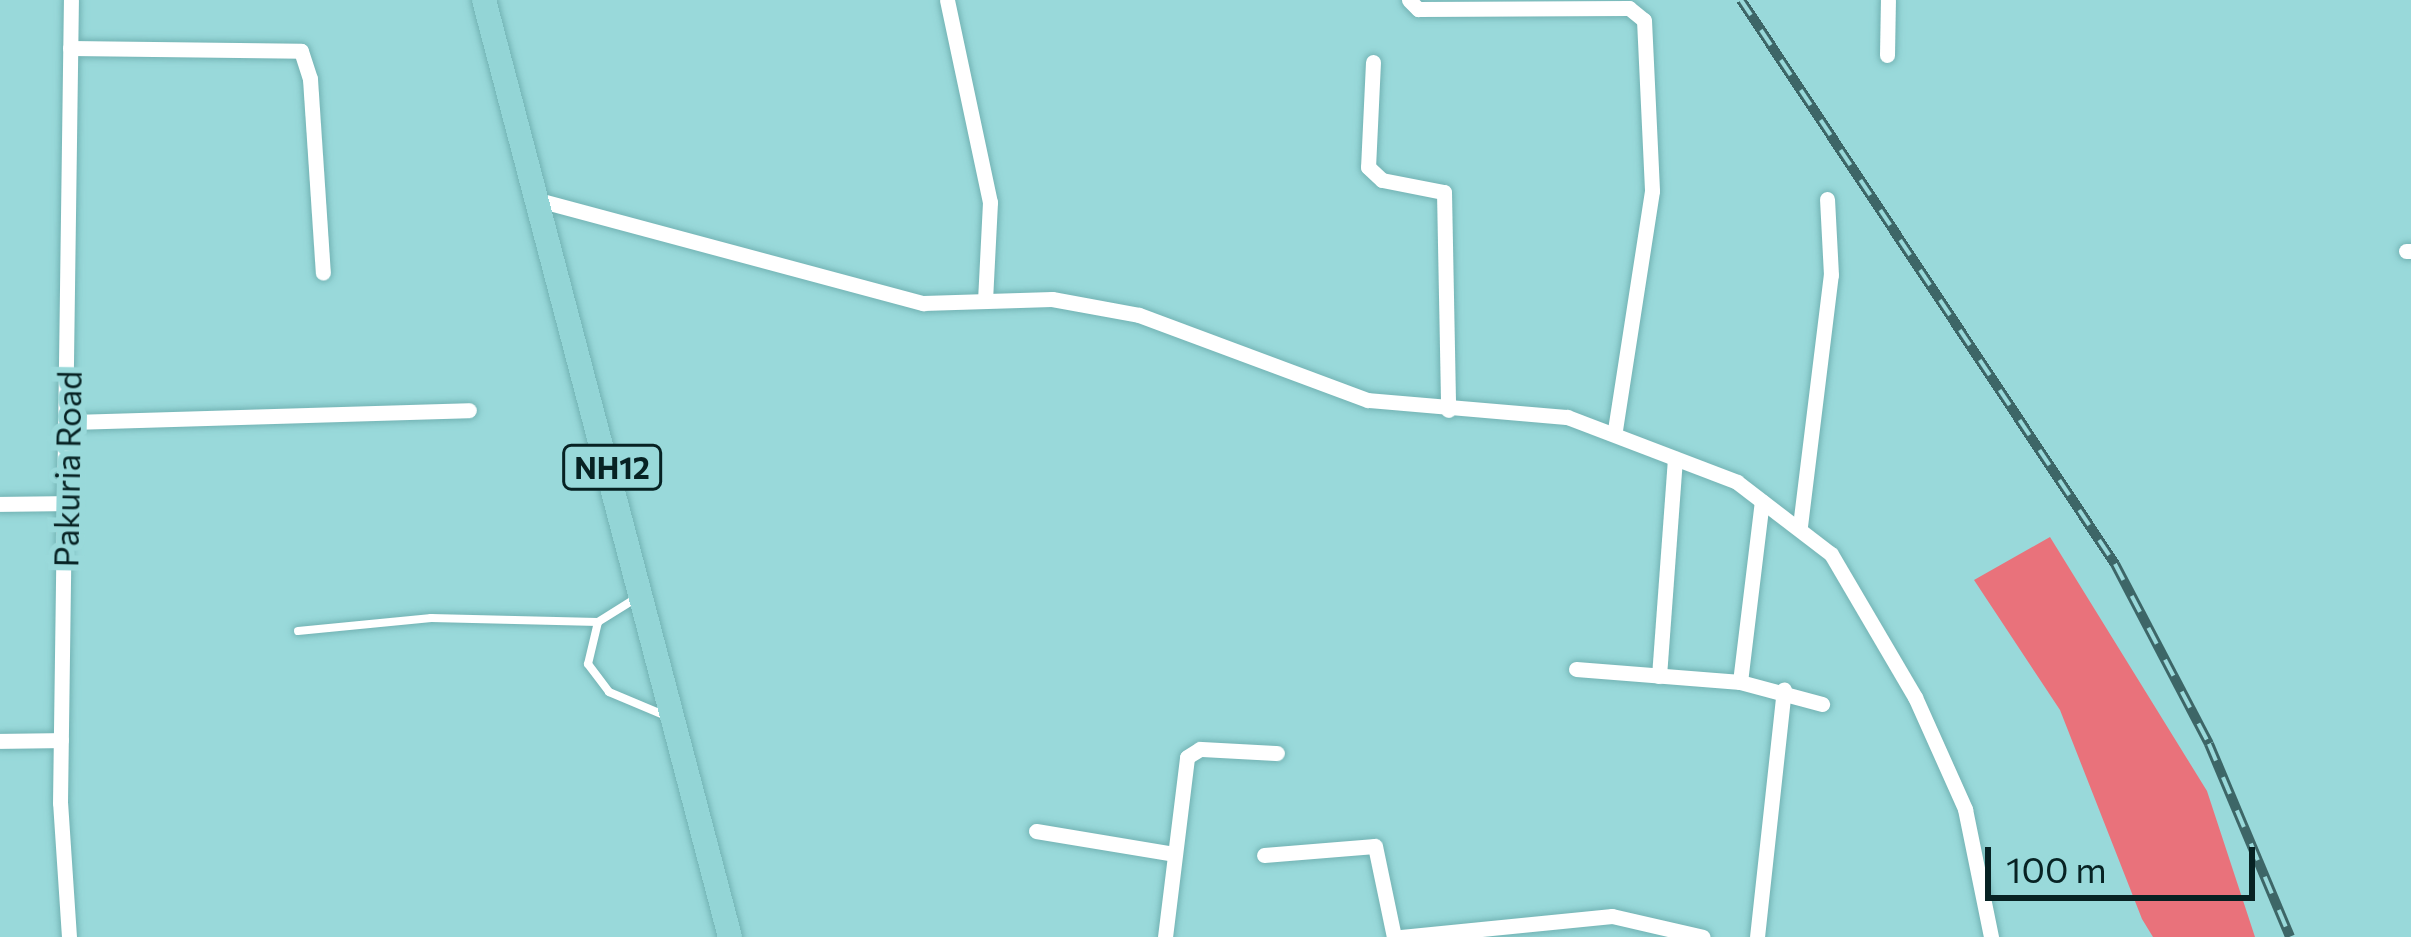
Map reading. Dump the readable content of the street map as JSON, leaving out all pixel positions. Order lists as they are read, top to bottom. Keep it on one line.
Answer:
{"streets":{"main road":["NH12"],"street":["Pakuria Road"]},"scale_bar":"100 m"}
